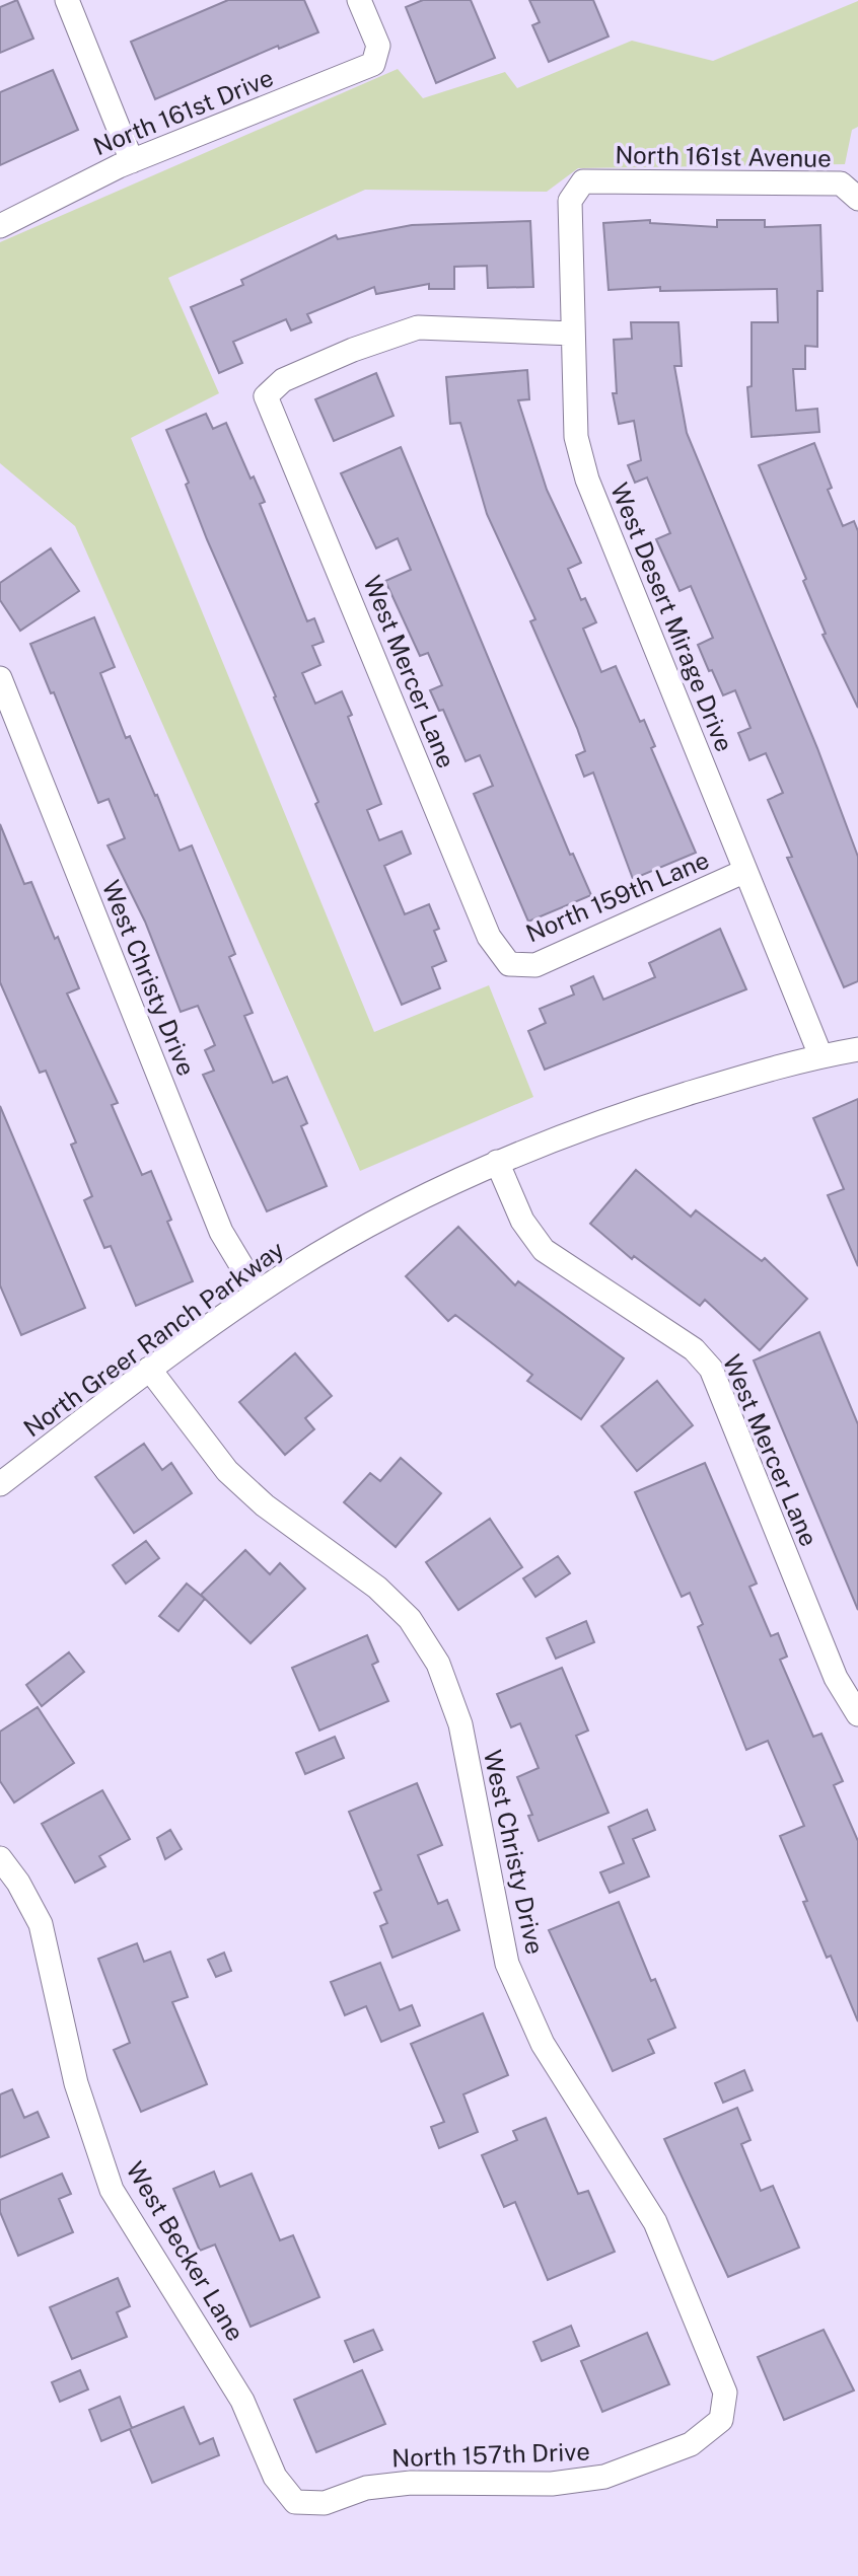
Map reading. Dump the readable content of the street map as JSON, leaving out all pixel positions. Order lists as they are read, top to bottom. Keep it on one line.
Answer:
{"streets":{"street":["North 161st Drive","North 161st Avenue","West Desert Mirage Drive","West Mercer Lane","North 159th Lane","West Christy Drive","North Greer Ranch Parkway","West Becker Lane","North 157th Drive"]},"crossings":[["North 161st Avenue","West Desert Mirage Drive"],["West Desert Mirage Drive","West Mercer Lane"],["West Desert Mirage Drive","North 159th Lane"],["West Desert Mirage Drive","North Greer Ranch Parkway"],["West Mercer Lane","North 159th Lane"],["West Mercer Lane","North Greer Ranch Parkway"],["West Christy Drive","North Greer Ranch Parkway"],["West Christy Drive","North 157th Drive"],["West Becker Lane","North 157th Drive"]]}
